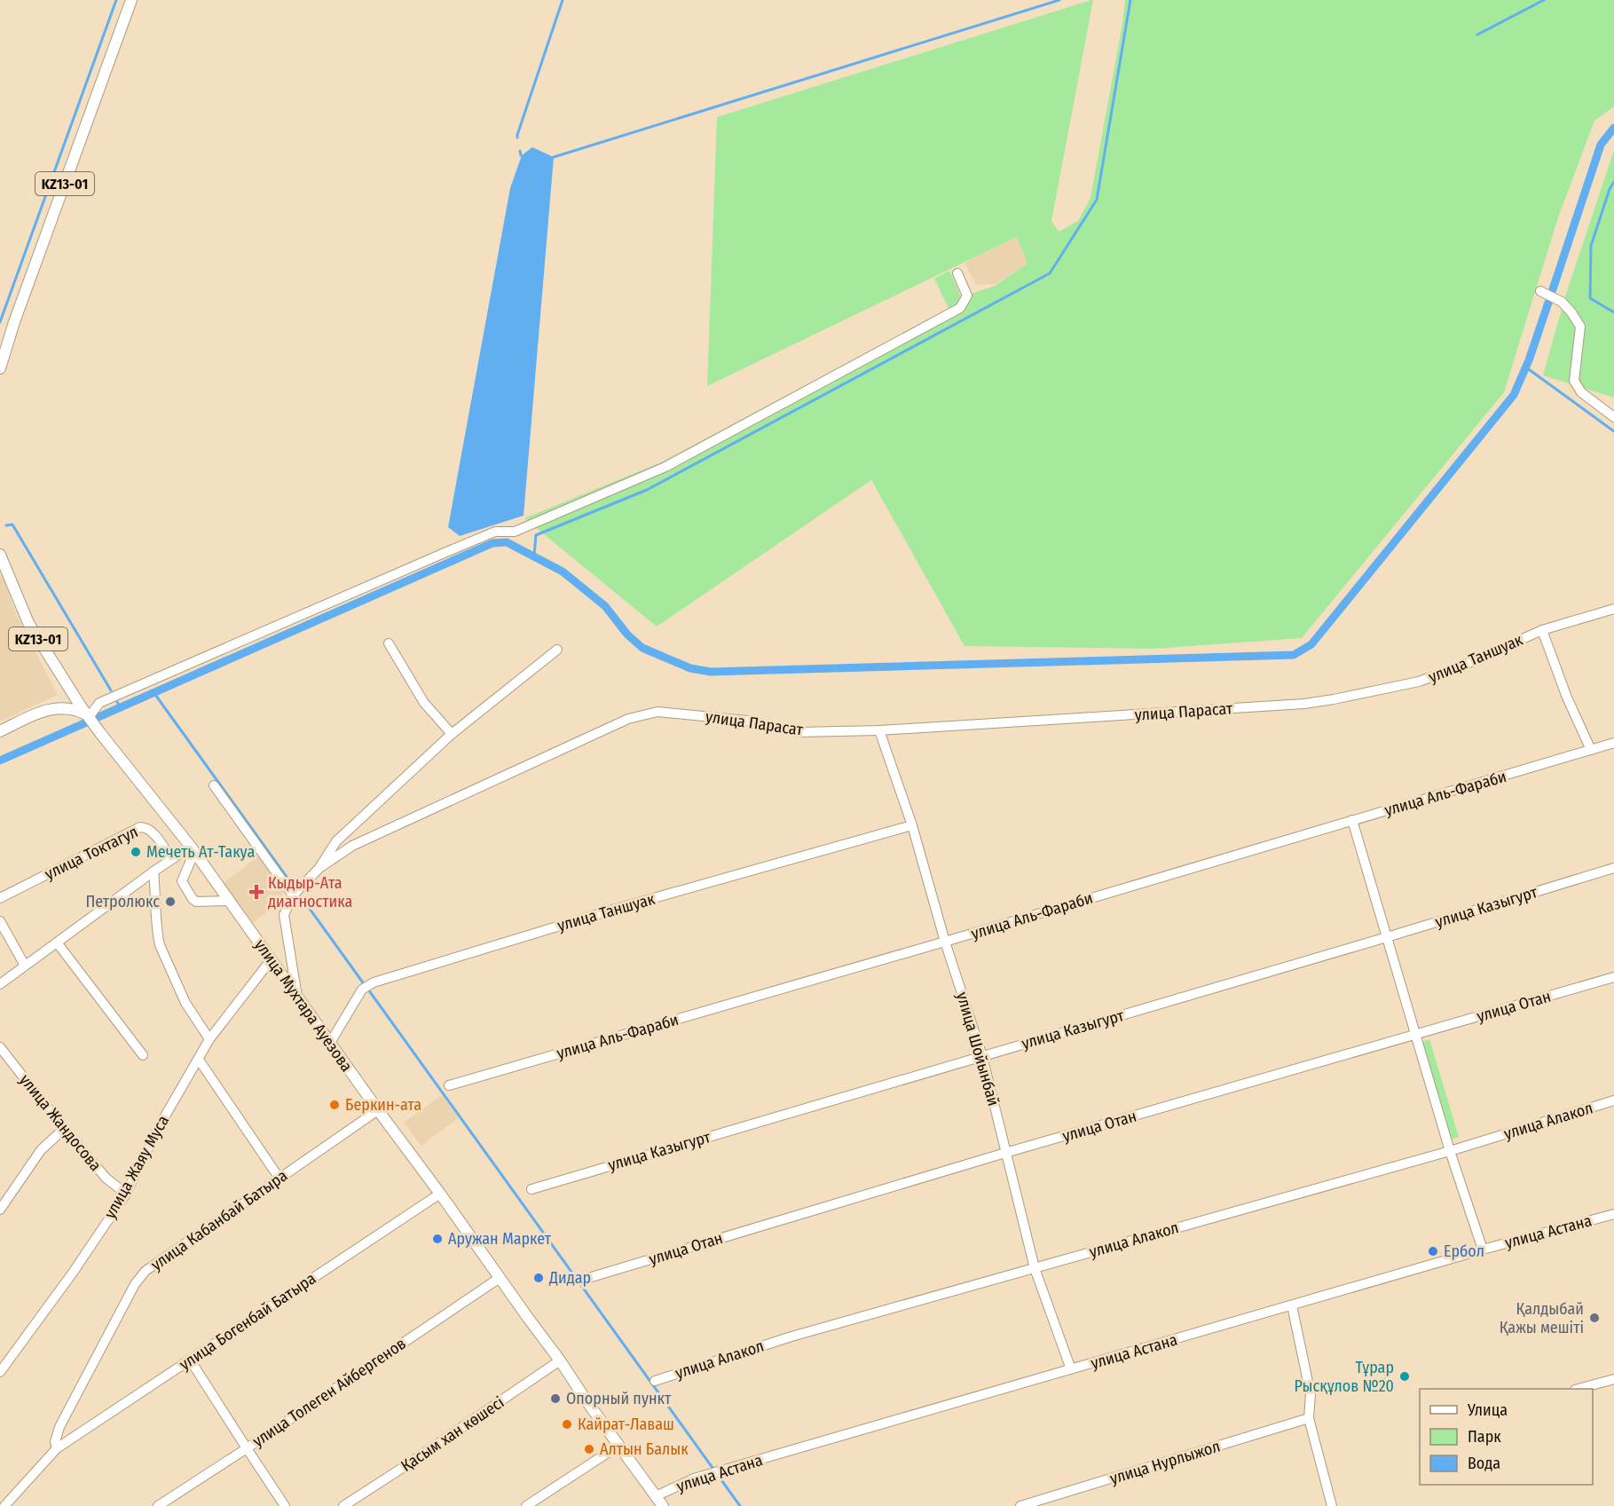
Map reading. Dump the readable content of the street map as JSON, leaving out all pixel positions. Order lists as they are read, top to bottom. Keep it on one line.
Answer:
{"streets":{"main road":["KZ13-01","улица Мухтара Ауезова"],"street":["улица Таншуак","улица Парасат","улица Аль-Фараби","улица Токтагул","улица Казыгурт","улица Отан","улица Шойынбай","улица Алакол","улица Жандосова","улица Жаяу Муса","улица Кабанбай Батыра","улица Астана","улица Богенбай Батыра","улица Толеген Айбергенов","Қасым хан көшесі","улица Нурлыжол"]},"crossings":[["KZ13-01","улица Мухтара Ауезова"],["улица Таншуак","улица Парасат"],["улица Таншуак","улица Мухтара Ауезова"],["улица Таншуак","улица Шойынбай"],["улица Парасат","улица Мухтара Ауезова"],["улица Парасат","улица Шойынбай"],["улица Аль-Фараби","улица Шойынбай"],["улица Казыгурт","улица Шойынбай"],["улица Мухтара Ауезова","улица Жаяу Муса"],["улица Мухтара Ауезова","улица Кабанбай Батыра"],["улица Мухтара Ауезова","улица Астана"],["улица Мухтара Ауезова","улица Богенбай Батыра"],["улица Мухтара Ауезова","улица Толеген Айбергенов"],["улица Мухтара Ауезова","Қасым хан көшесі"],["улица Отан","улица Шойынбай"],["улица Шойынбай","улица Алакол"],["улица Шойынбай","улица Астана"],["улица Жандосова","улица Жаяу Муса"],["улица Кабанбай Батыра","улица Богенбай Батыра"]],"places":{"other":["Мечеть Ат-Такуа","Петролюкс","Беркин-ата","Аружан Маркет","Ербол","Дидар","Қалдыбай Қажы мешіті","Тұрар Рысқұлов №20","Опорный пункт","Кайрат-Лаваш","Алтын Балык"],"health":["Кыдыр-Ата диагностика"]},"legend":["Улица","Парк","Вода"]}
